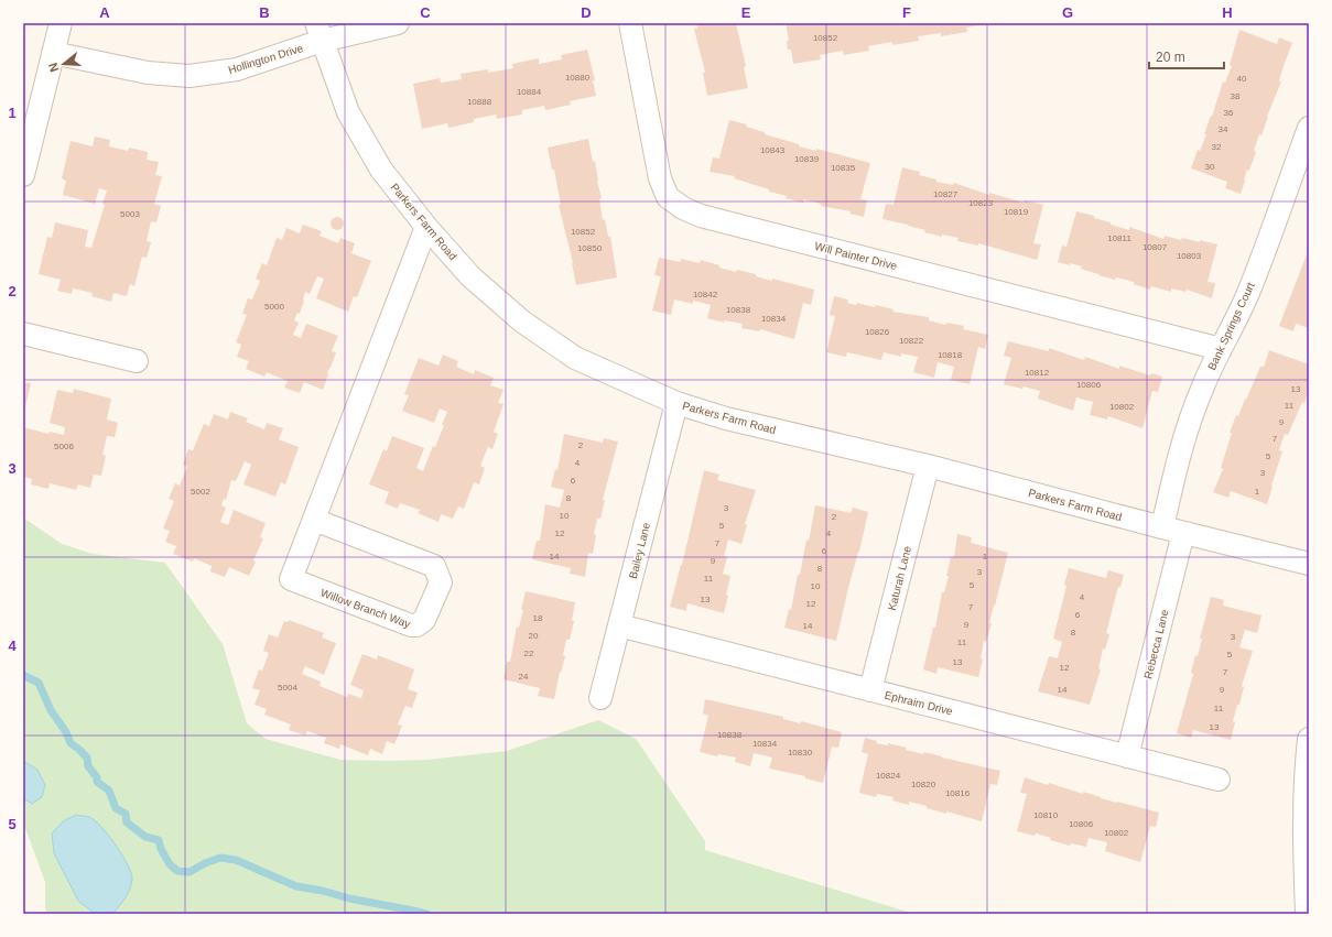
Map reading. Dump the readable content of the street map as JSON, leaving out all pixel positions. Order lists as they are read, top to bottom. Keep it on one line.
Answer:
{"streets":{"street":["Hollington Drive","Parkers Farm Road","Will Painter Drive","Bank Springs Court","Bailey Lane","Katurah Lane","Willow Branch Way","Rebecca Lane","Ephraim Drive"]},"crossings":[["Hollington Drive","Parkers Farm Road"],["Parkers Farm Road","Bank Springs Court"],["Parkers Farm Road","Bailey Lane"],["Parkers Farm Road","Katurah Lane"],["Parkers Farm Road","Willow Branch Way"],["Parkers Farm Road","Rebecca Lane"],["Will Painter Drive","Bank Springs Court"],["Bailey Lane","Ephraim Drive"],["Katurah Lane","Ephraim Drive"],["Rebecca Lane","Ephraim Drive"]],"house_numbers":["10852","10880","40","10884","38","10888","36","34","32","10843","10839","30","10835","10827","10823","10819","5003","10852","10811","10807","10850","10803","10842","5000","10838","10834","10826","10822","10818","10812","10806","13","11","10802","9","7","2","5006","5","4","3","6","5002","1","8","3","10","2","5","12","4","7","6","14","1","9","8","3","11","5","10","4","13","12","7","6","18","9","14","8","20","3","11","22","5","13","12","7","24","5004","14","9","11","13","10838","10834","10830","10824","10820","10816","10810","10806","10802"],"scale_bar":"20 m","north":"left","grid":{"columns":["A","B","C","D","E","F","G","H"],"rows":["1","2","3","4","5"]}}
